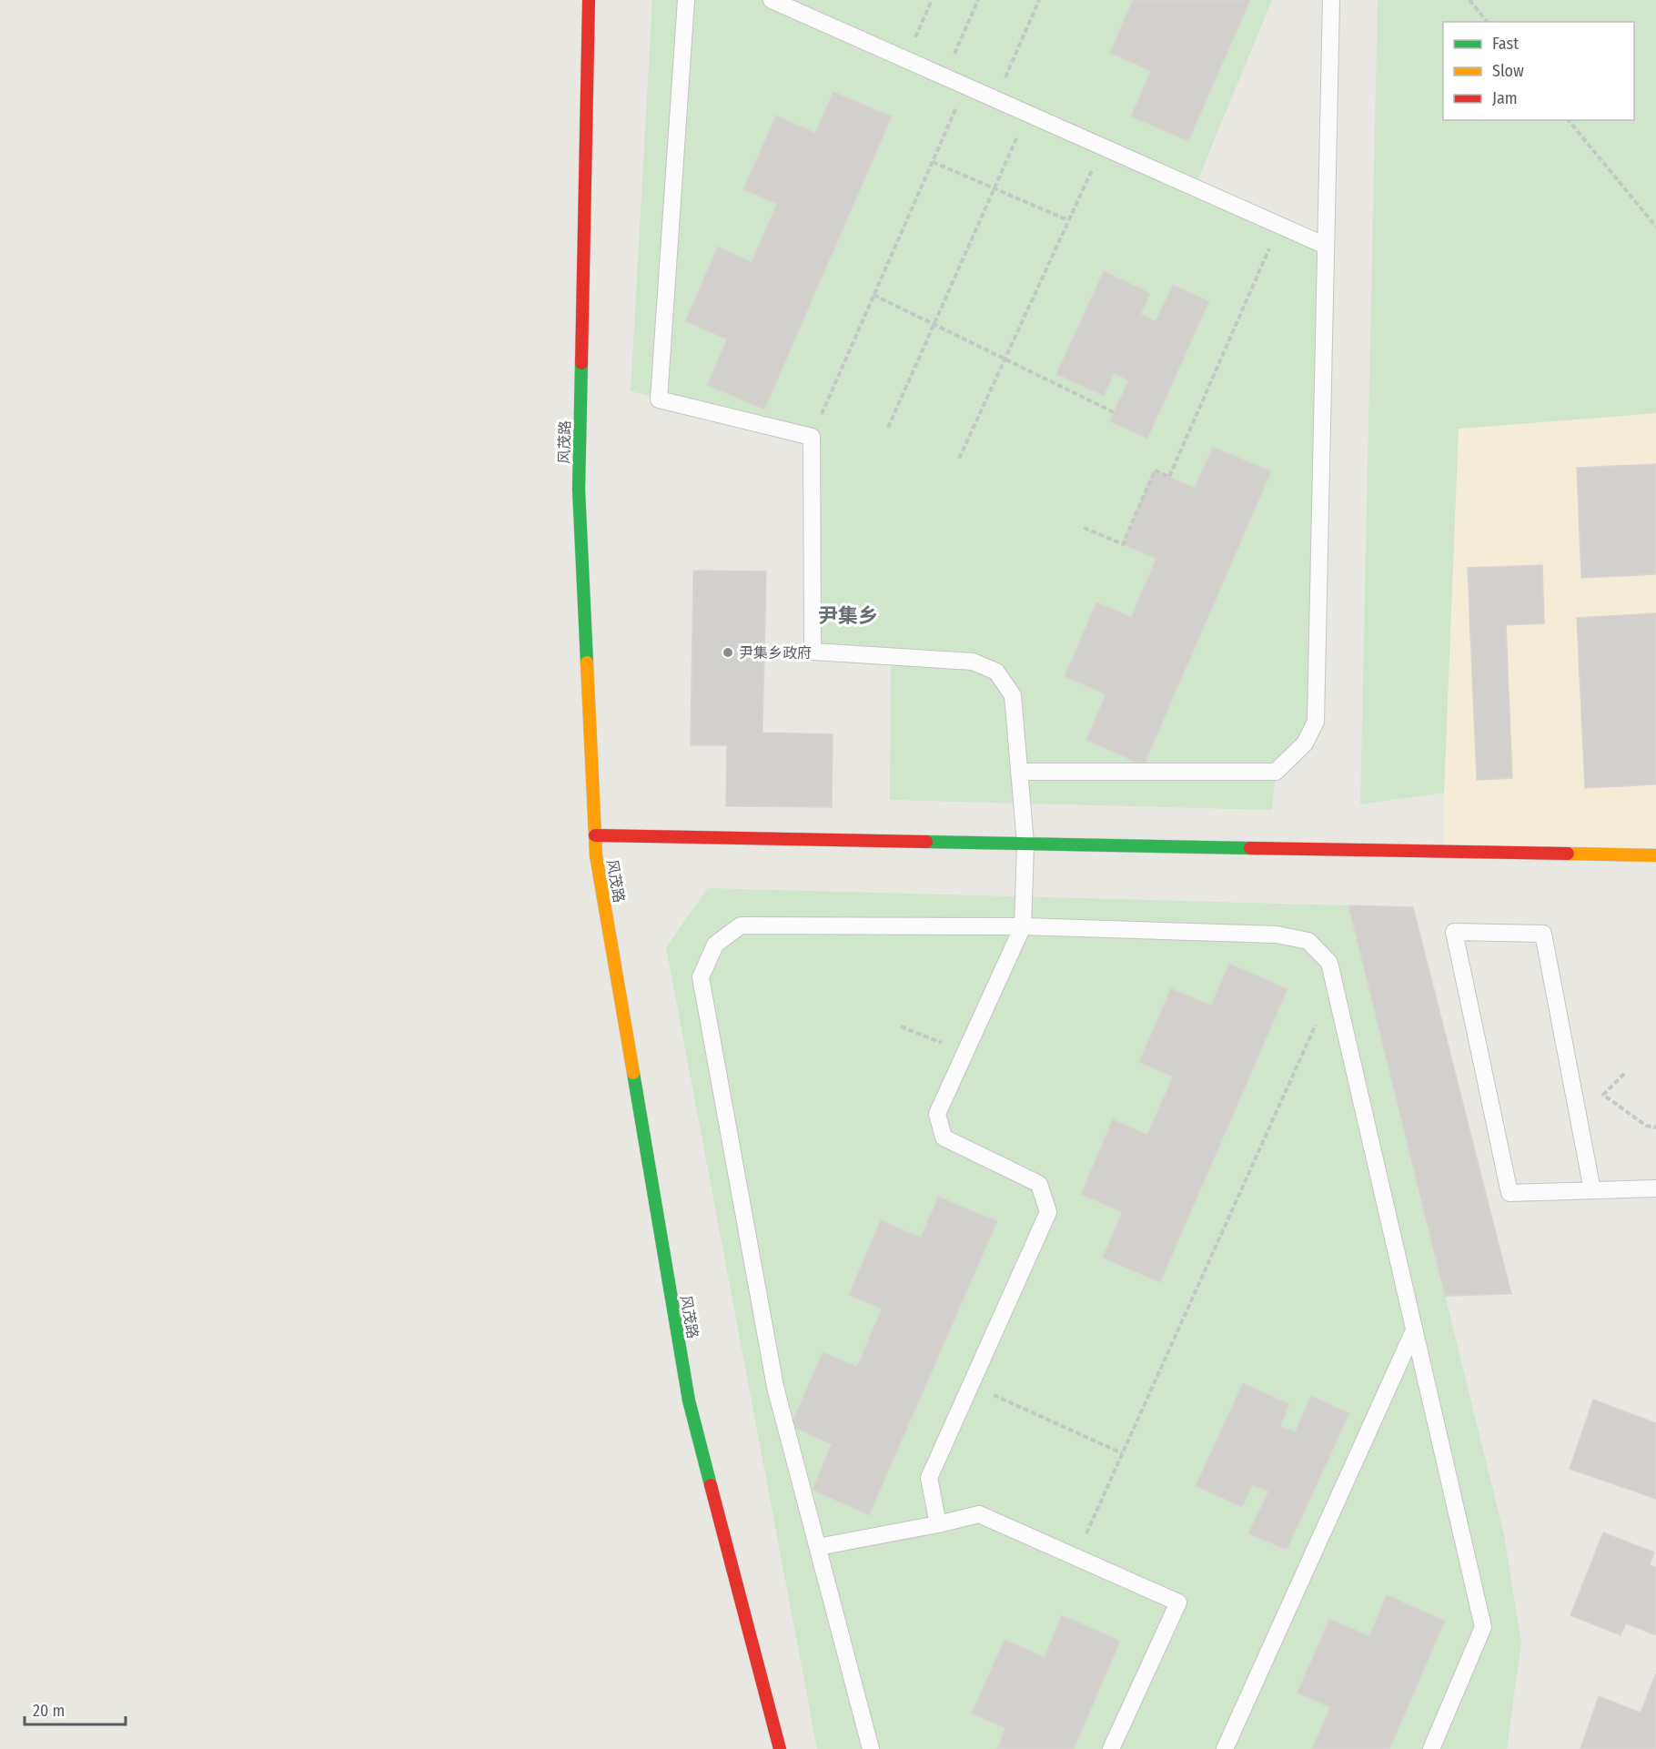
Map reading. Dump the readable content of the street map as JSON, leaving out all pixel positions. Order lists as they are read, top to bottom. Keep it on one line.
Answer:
{"streets":{"street":["风茂路"]},"districts":["尹集乡"],"places":["尹集乡政府"],"legend":["Fast","Slow","Jam"],"scale_bar":"20 m"}
